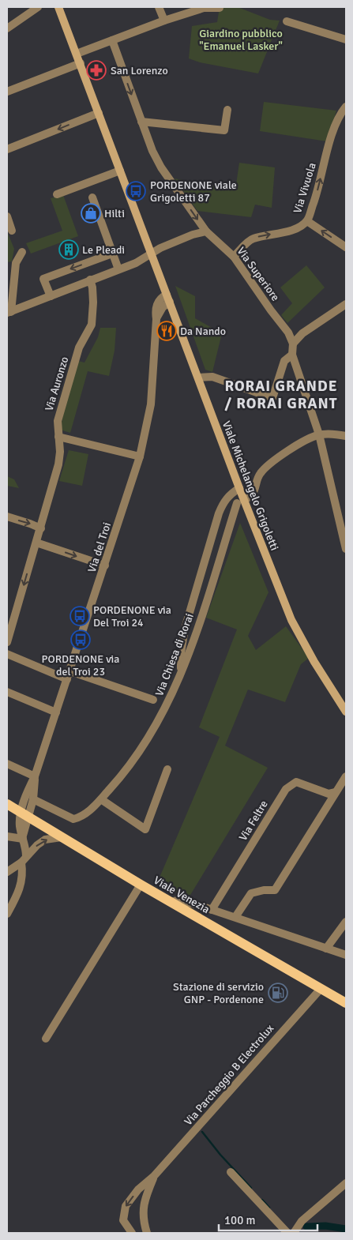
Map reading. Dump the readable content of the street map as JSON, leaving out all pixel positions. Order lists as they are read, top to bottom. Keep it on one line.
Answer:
{"streets":{"main road":["Viale Michelangelo Grigoletti","Viale Venezia"],"street":["Via Vivuola","Via Superiore","Via Auronzo","Via del Troi","Via Chiesa di Rorai","Via Feltre","Via Parcheggio B Electrolux"]},"crossings":[["Via Vivuola","Via Superiore"],["Viale Michelangelo Grigoletti","Via del Troi"],["Via del Troi","Via Chiesa di Rorai"],["Via del Troi","Viale Venezia"],["Viale Venezia","Via Parcheggio B Electrolux"]],"one_way":["Via Vivuola","Via Superiore"],"districts":["RORAI GRANDE / RORAI GRANT"],"parks":["Giardino pubblico \"Emanuel Lasker\""],"places":{"pharmacy":["San Lorenzo"],"bus stop":["PORDENONE viale Grigoletti 87","PORDENONE via Del Troi 24","PORDENONE via del Troi 23"],"shop":["Hilti"],"building":["Le Pleadi"],"restaurant":["Da Nando"],"fuel station":["Stazione di servizio GNP - Pordenone"]},"scale_bar":"100 m"}
